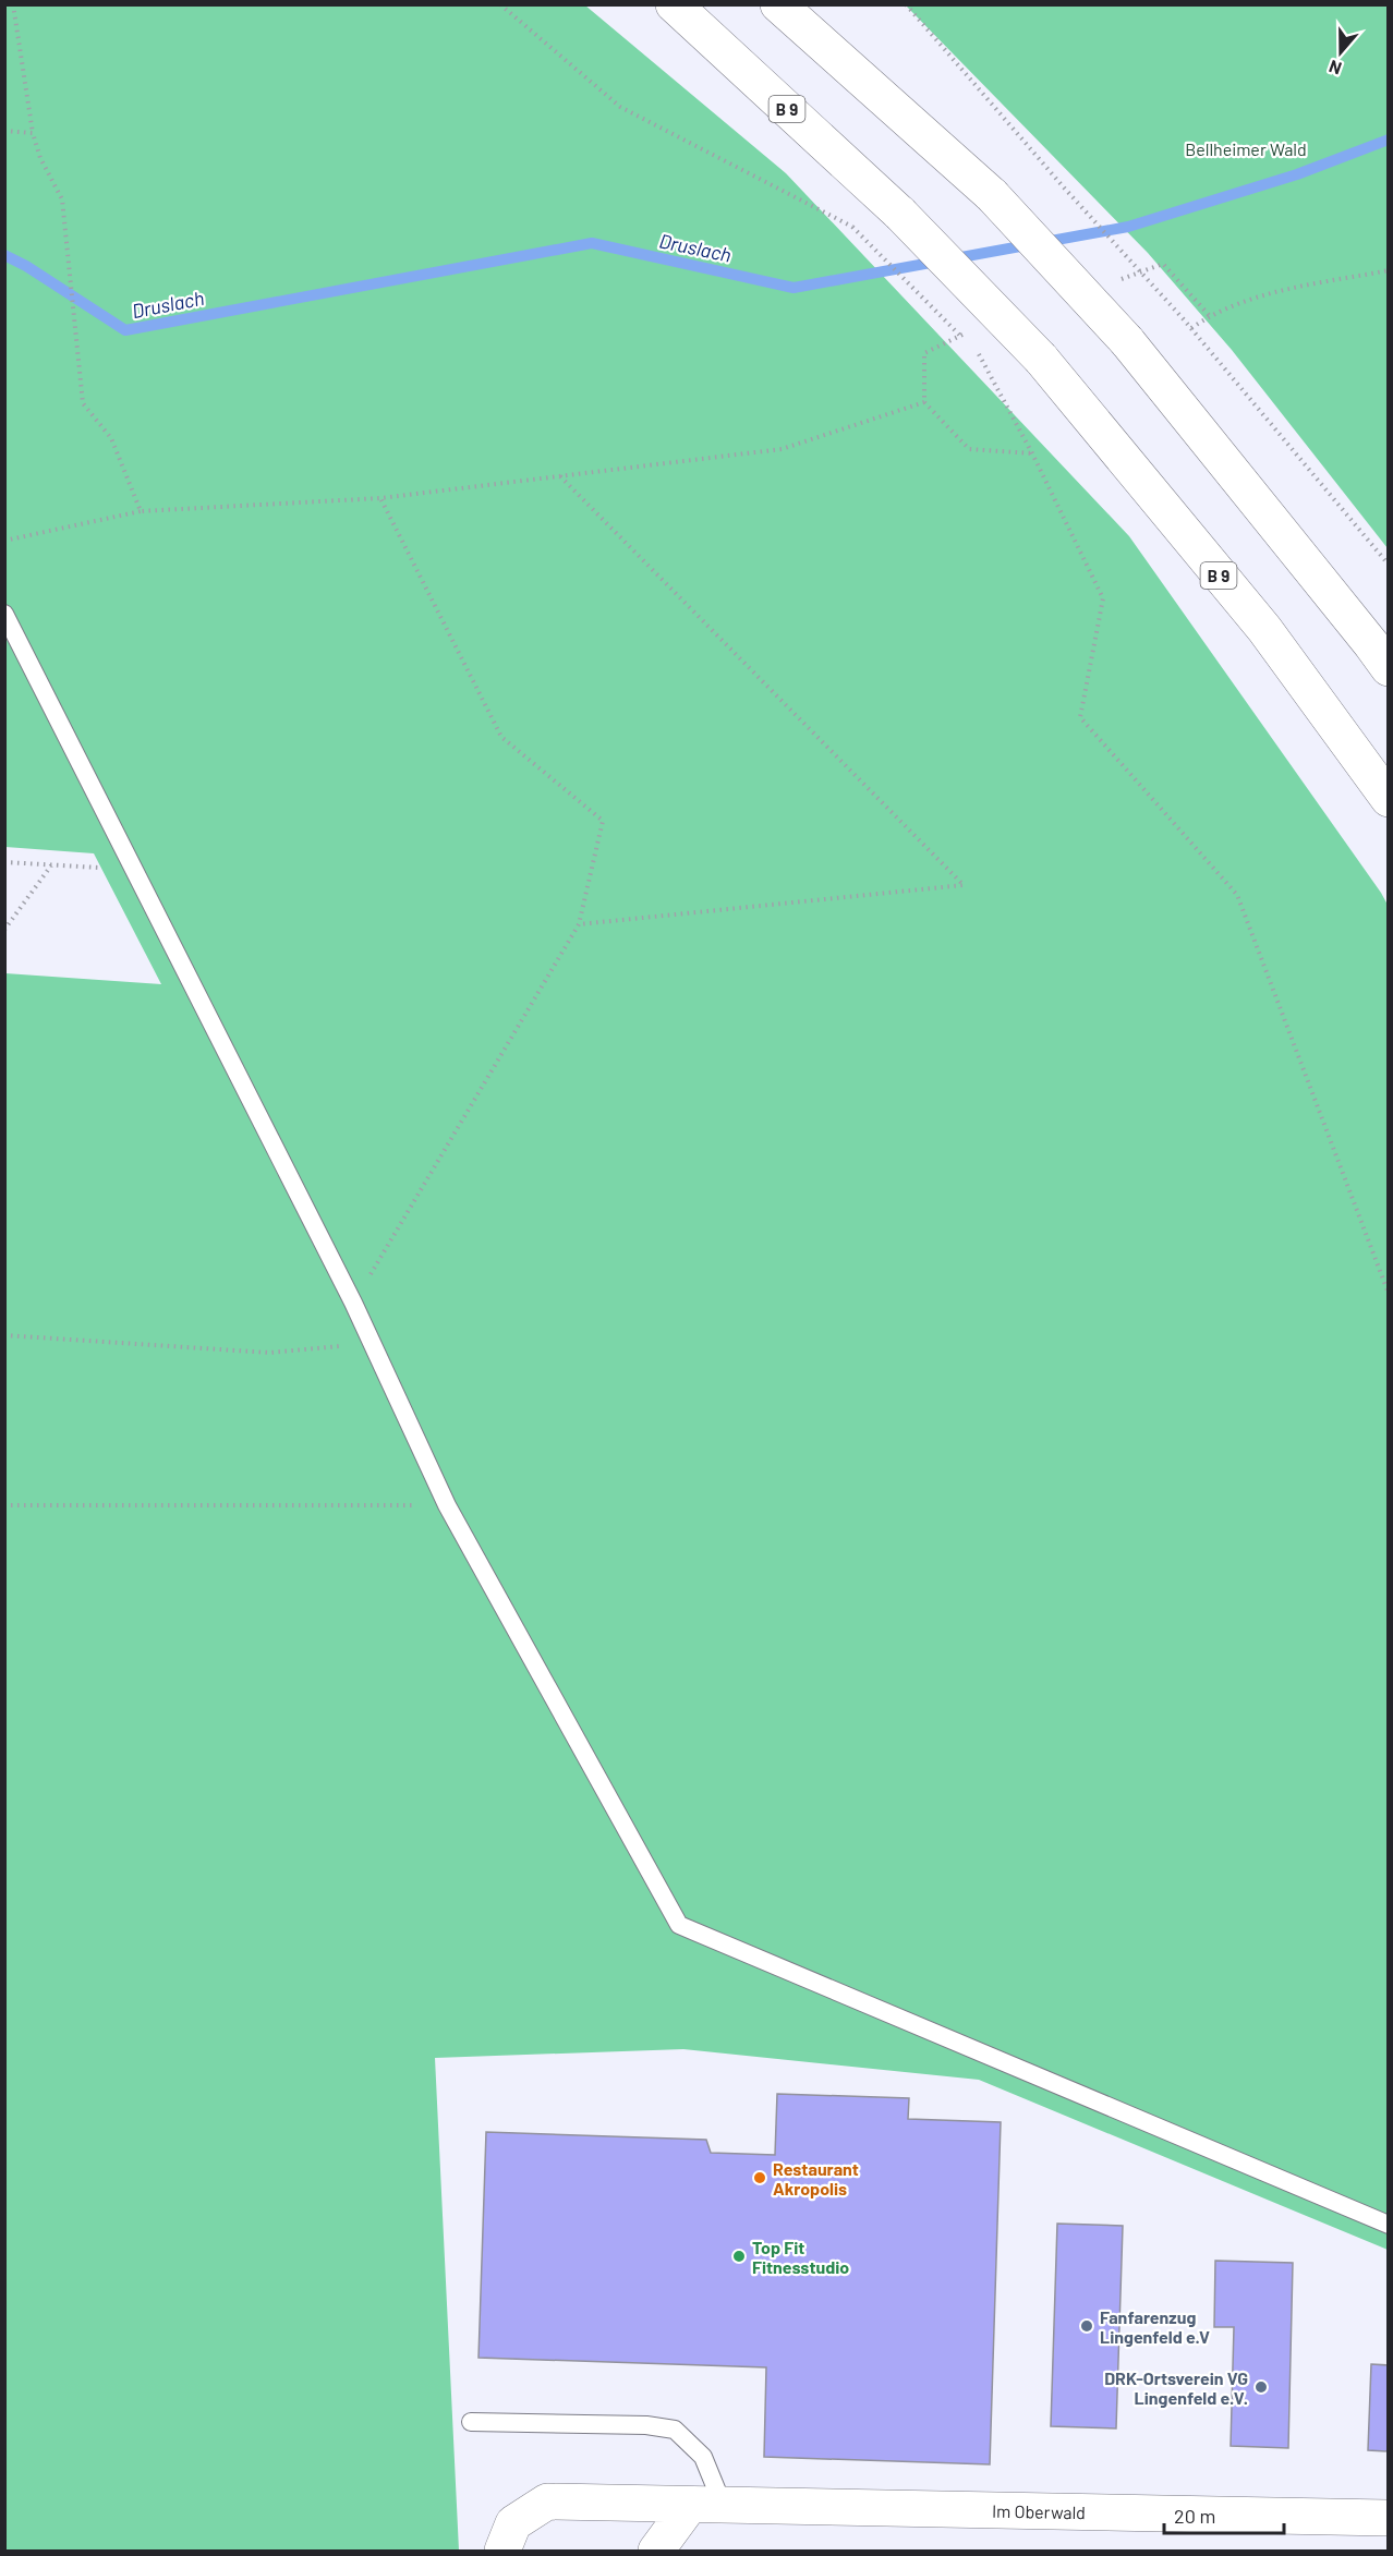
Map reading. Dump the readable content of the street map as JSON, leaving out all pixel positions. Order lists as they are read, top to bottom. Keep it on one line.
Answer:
{"streets":{"main road":["B 9","Im Oberwald"]},"water":["Druslach"],"parks":["Bellheimer Wald"],"places":["Restaurant Akropolis","Top Fit Fitnesstudio","Fanfarenzug Lingenfeld e.V","DRK-Ortsverein VG Lingenfeld e.V."],"scale_bar":"20 m","north":"bottom"}
